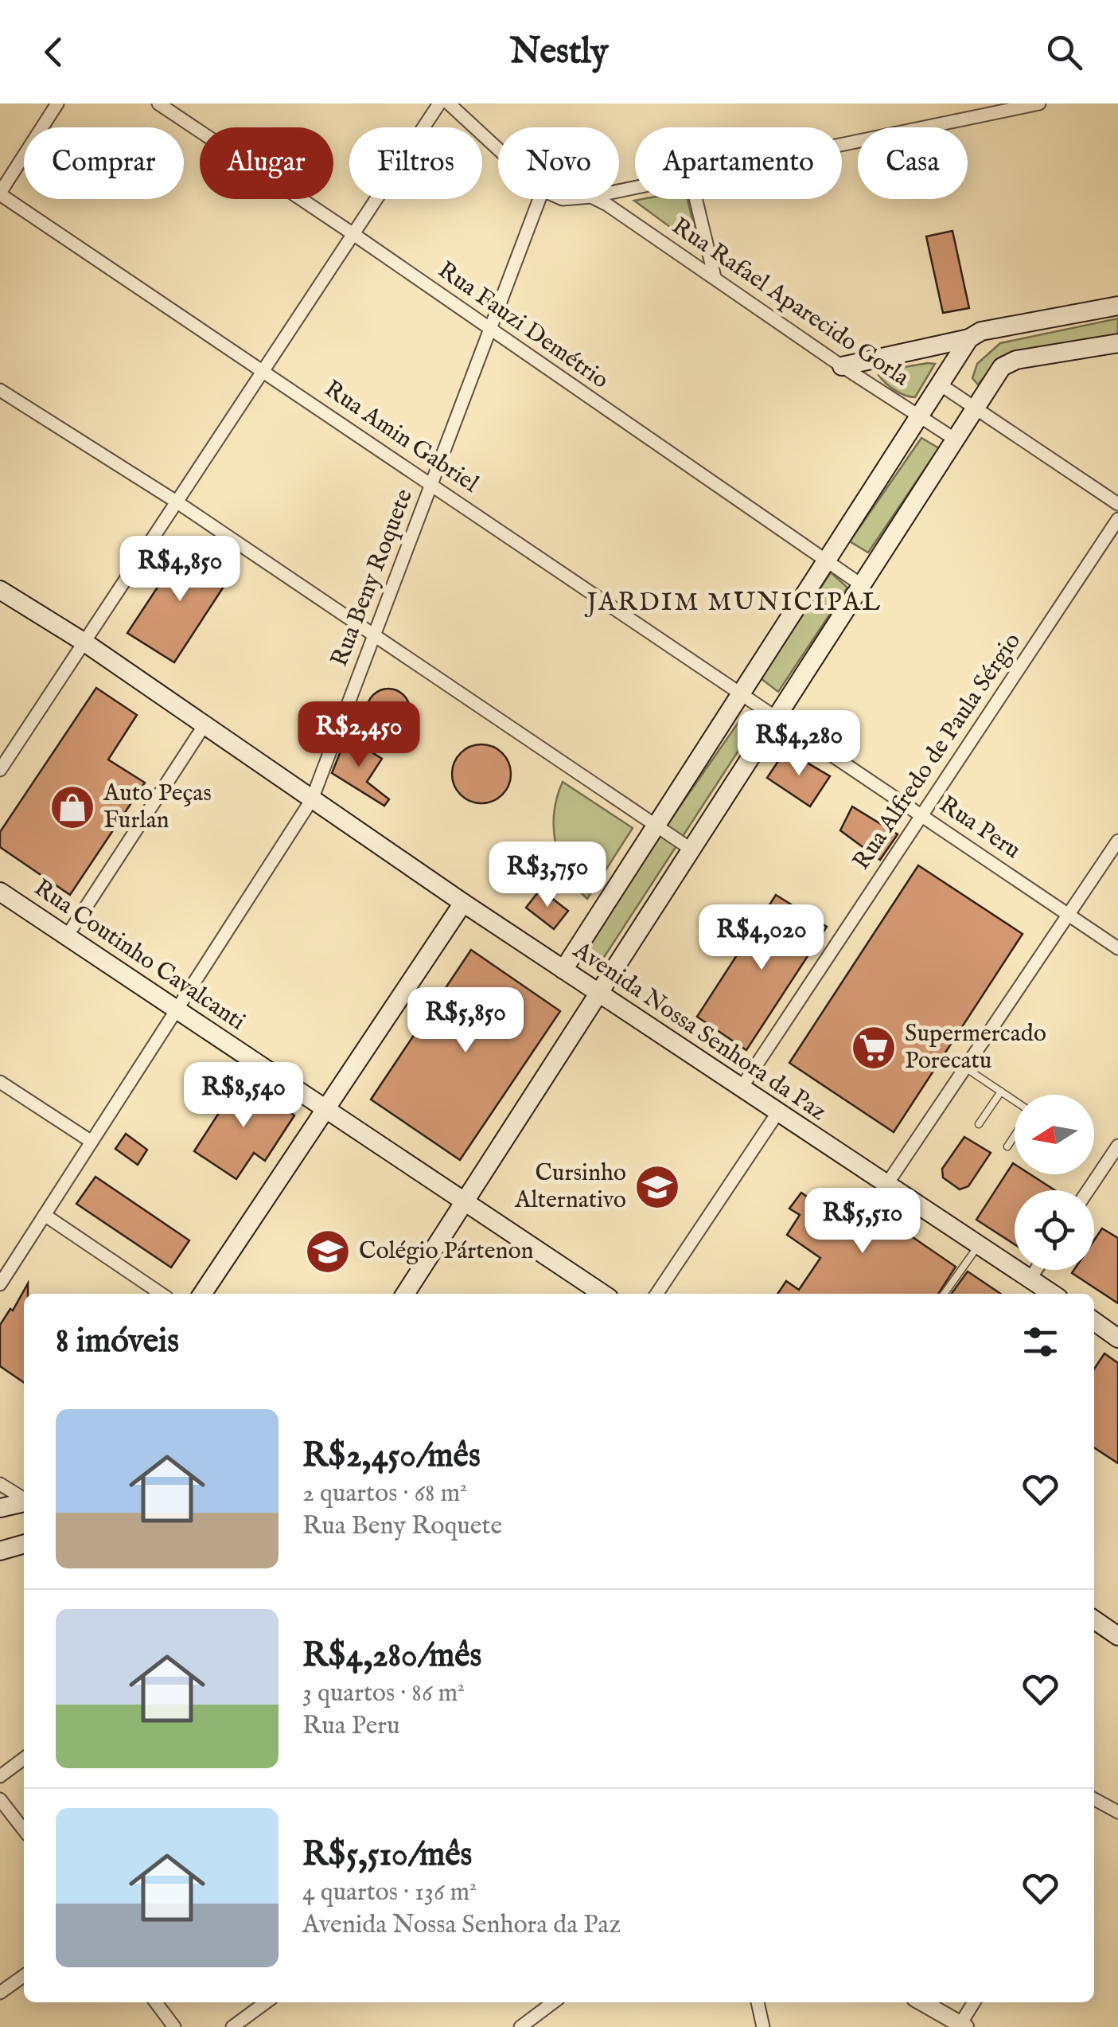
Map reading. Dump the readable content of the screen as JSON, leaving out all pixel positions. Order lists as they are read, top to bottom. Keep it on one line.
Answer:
{"streets":{"main road":["Rua Coutinho Cavalcanti","Avenida Nossa Senhora da Paz"],"street":["Rua Rafael Aparecido Gorla","Rua Fauzi Demétrio","Rua Amin Gabriel","Rua Beny Roquete","Rua Alfredo de Paula Sérgio","Rua Peru"]},"crossings":[["Rua Fauzi Demétrio","Rua Beny Roquete"],["Rua Amin Gabriel","Rua Beny Roquete"],["Rua Amin Gabriel","Rua Peru"],["Rua Beny Roquete","Rua Coutinho Cavalcanti"],["Rua Beny Roquete","Avenida Nossa Senhora da Paz"],["Rua Alfredo de Paula Sérgio","Rua Peru"],["Rua Alfredo de Paula Sérgio","Avenida Nossa Senhora da Paz"]],"districts":["JARDIM MUNICIPAL"],"places":{"shop":["Auto Peças Furlan"],"supermarket":["Supermercado Porecatu"],"school or university":["Cursinho Alternativo","Colégio Pártenon"]},"north":"left","page":{"header":"Nestly","chip":["Comprar","Alugar","Filtros","Novo","Apartamento","Casa"],"price":["R$4,850","R$2,450","R$4,280","R$3,750","R$4,020","R$5,850","R$8,540","R$5,510"],"heading":"8 imóveis","list":[{"name":"R$2,450/mês","note":"2 quartos · 68 m² · Rua Beny Roquete"},{"name":"R$4,280/mês","note":"3 quartos · 86 m² · Rua Peru"},{"name":"R$5,510/mês","note":"4 quartos · 136 m² · Avenida Nossa Senhora da Paz"}]}}
